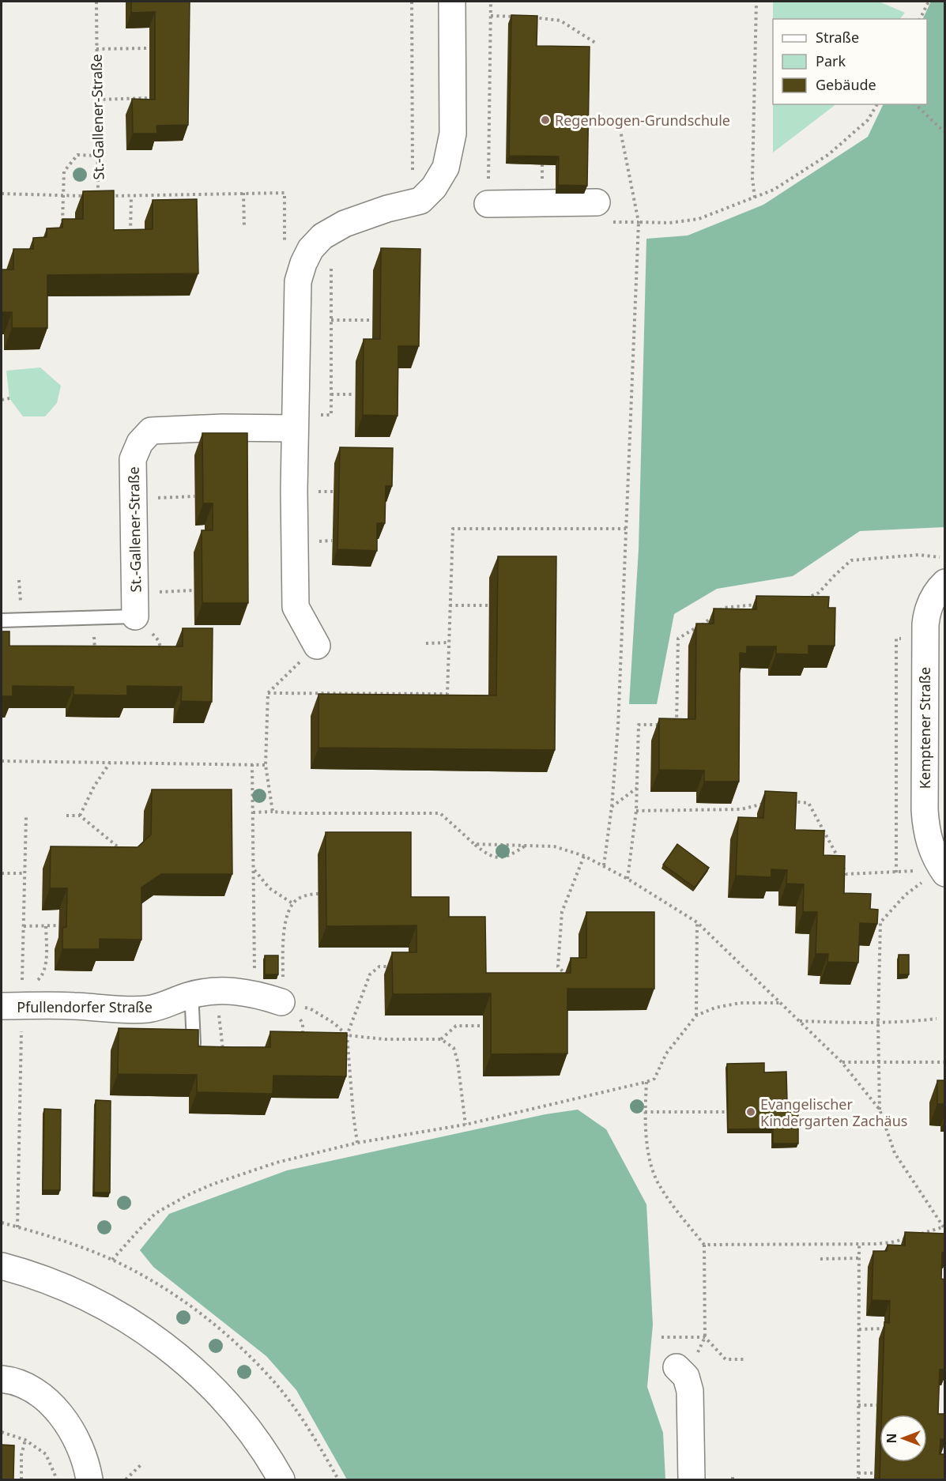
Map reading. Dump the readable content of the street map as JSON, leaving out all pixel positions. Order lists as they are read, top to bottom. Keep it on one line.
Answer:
{"streets":{"street":["St.-Gallener-Straße","Kemptener Straße","Pfullendorfer Straße"]},"places":["Regenbogen-Grundschule","Evangelischer Kindergarten Zachäus"],"legend":["Straße","Park","Gebäude"],"north":"left"}
